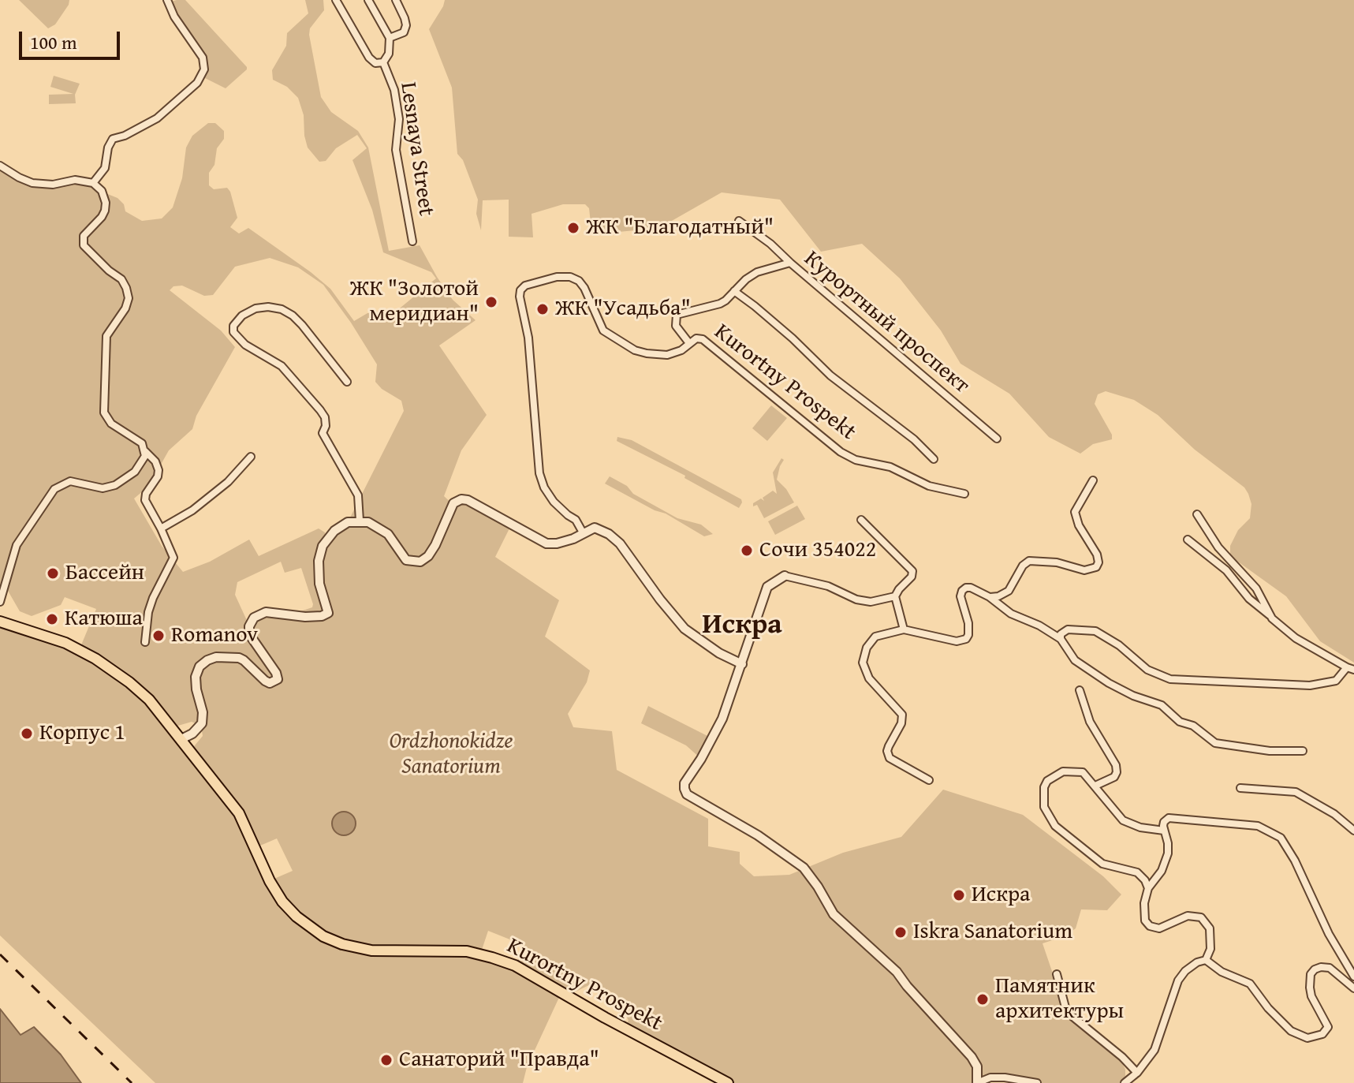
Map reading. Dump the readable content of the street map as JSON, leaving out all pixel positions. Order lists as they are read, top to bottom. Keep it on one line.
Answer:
{"streets":{"main road":["Kurortny Prospekt"],"street":["Lesnaya Street","Курортный проспект"]},"crossings":[["Курортный проспект","Kurortny Prospekt"]],"districts":["Искра"],"parks":["Ordzhonokidze Sanatorium"],"places":["ЖК \"Благодатный\"","ЖК \"Золотой меридиан\"","ЖК \"Усадьба\"","Сочи 354022","Бассейн","Катюша","Romanov","Корпус 1","Искра","Iskra Sanatorium","Памятник архитектуры","Санаторий \"Правда\""],"scale_bar":"100 m"}
